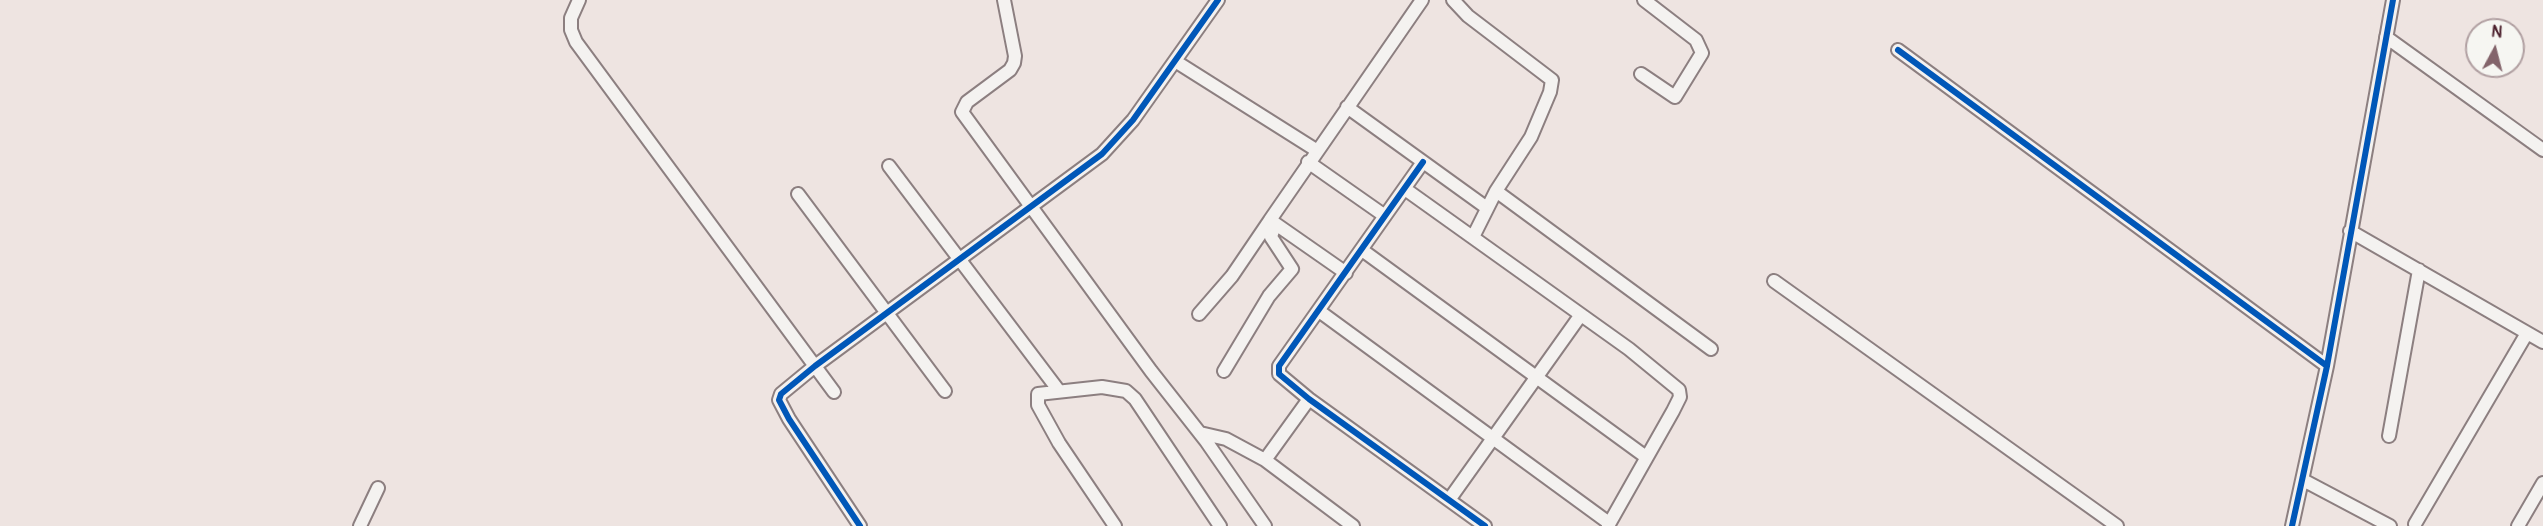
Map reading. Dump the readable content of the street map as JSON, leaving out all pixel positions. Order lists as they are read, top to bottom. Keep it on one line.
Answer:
{"north":"top"}
